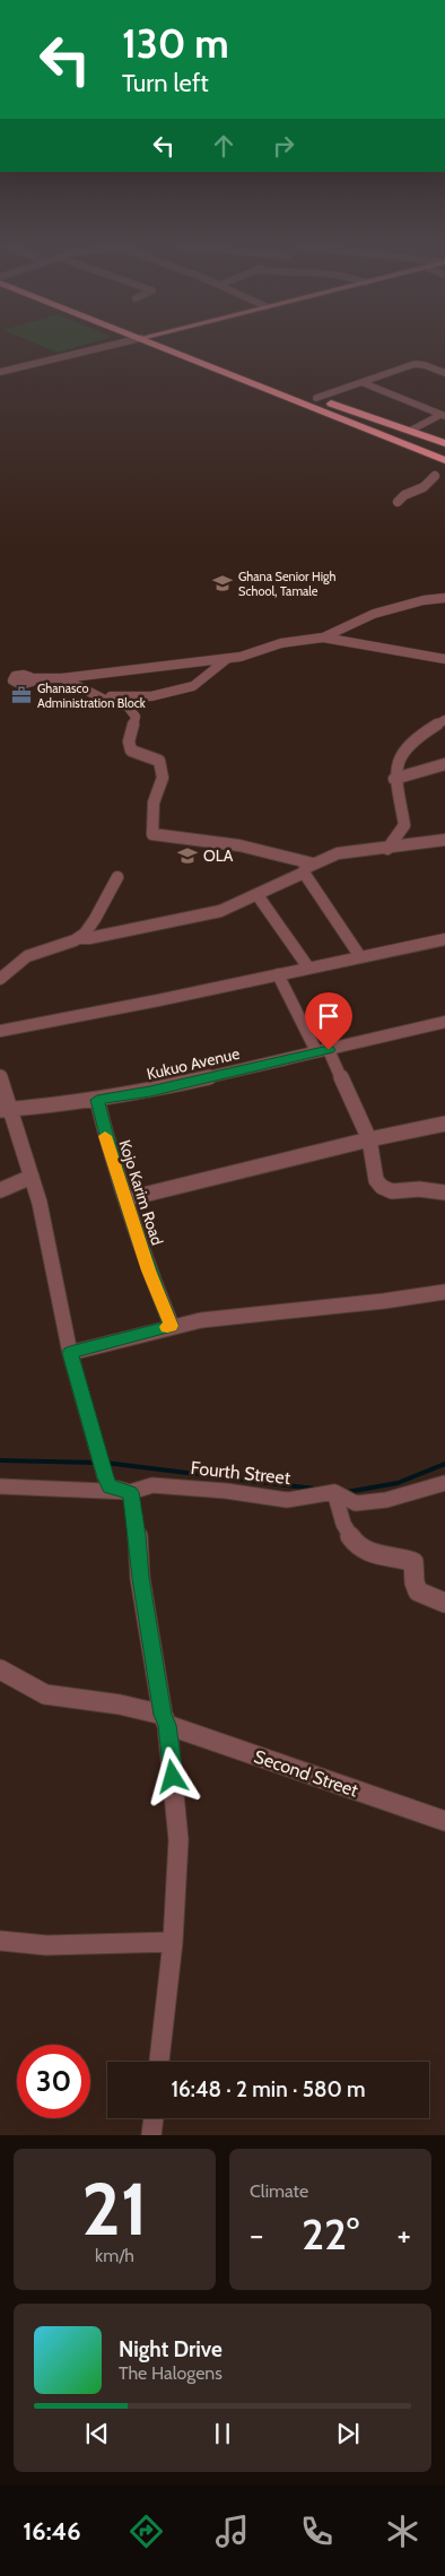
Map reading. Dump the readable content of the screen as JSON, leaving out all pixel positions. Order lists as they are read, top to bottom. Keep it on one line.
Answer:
{"streets":{"street":["Kukuo Avenue","Kojo Karim Road","Fourth Street","Second Street"]},"crossings":[["Kukuo Avenue","Kojo Karim Road"]],"places":{"school or university":["Ghana Senior High School, Tamale","OLA"],"office":["Ghanasco Administration Block"]},"page":{"turn":["130 m","Turn left"],"limit":"30","trip":"16:48 · 2 min · 580 m","tile":[["21","km/h"],"Climate"],"heat":["−","22°","+"],"song":["Night Drive","The Halogens"],"tabs":"16:46"}}
